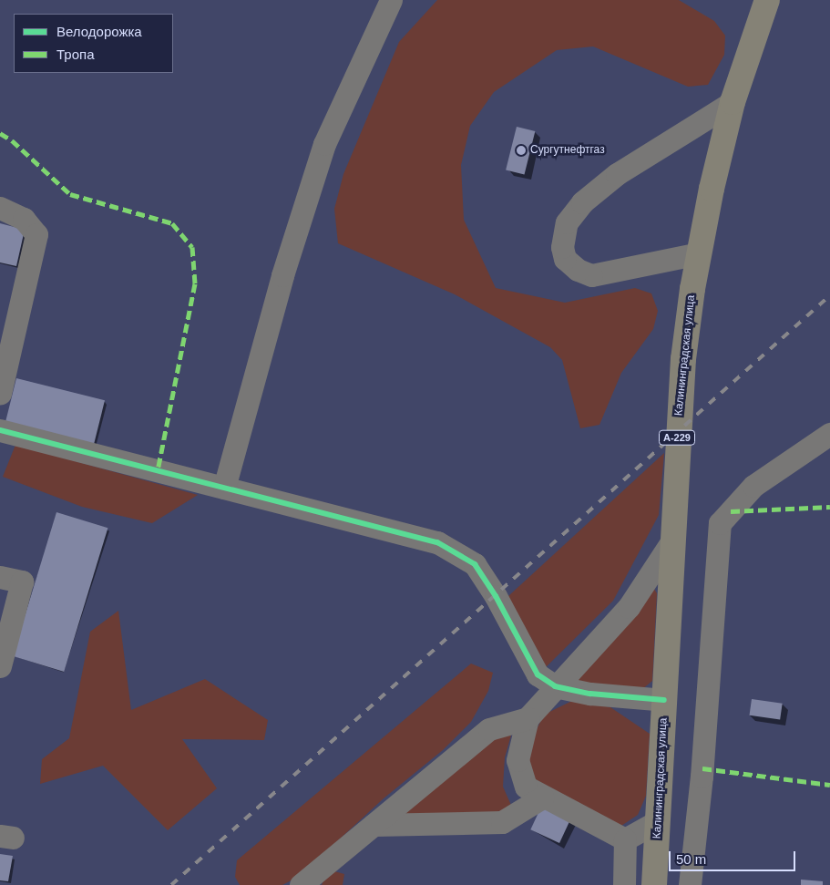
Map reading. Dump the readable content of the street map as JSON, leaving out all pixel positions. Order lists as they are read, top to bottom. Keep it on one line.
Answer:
{"streets":{"highway":["Калининградская улица","А-229"]},"places":["Сургутнефтгаз"],"legend":["Велодорожка","Тропа"],"scale_bar":"50 m"}
